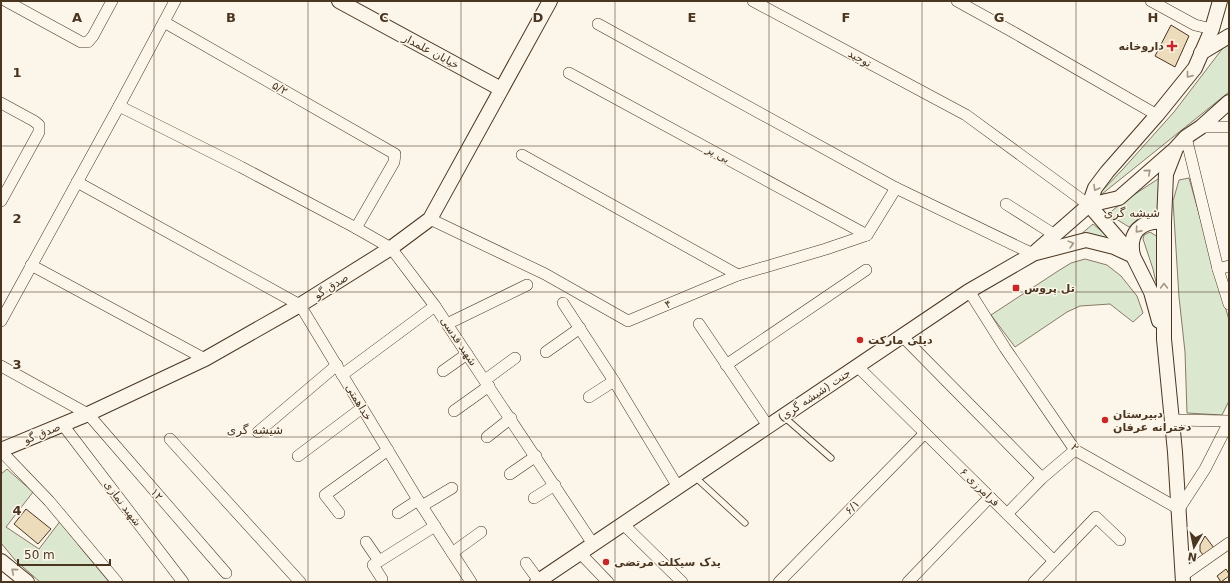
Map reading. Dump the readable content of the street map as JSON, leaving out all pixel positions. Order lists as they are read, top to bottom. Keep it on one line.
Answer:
{"streets":{"street":["خیابان علمدار","توحید","۵/۲","بی پر","صدق گو","۴","شهید قدسی","جنت (شیشه گری)","خداهمتی","۲","فرامرزی ۶","۱۲","شهید نمازی","۶/۱"]},"crossings":[["خیابان علمدار","صدق گو"],["توحید","جنت (شیشه گری)"],["بی پر","۴"],["صدق گو","۴"],["صدق گو","شهید قدسی"],["صدق گو","خداهمتی"],["صدق گو","۱۲"],["صدق گو","شهید نمازی"],["شهید قدسی","جنت (شیشه گری)"],["جنت (شیشه گری)","۲"],["جنت (شیشه گری)","فرامرزی ۶"],["فرامرزی ۶","۶/۱"]],"districts":["شیشه گری","شیشه گری"],"places":{"health":["داروخانه"],"transit":["تل پروس"],"other":["دیلی مارکت","دبیرستان دخترانه عرفان","یدک سیکلت مرتضی"]},"scale_bar":"50 m","north":"bottom","grid":{"columns":["A","B","C","D","E","F","G","H"],"rows":["1","2","3","4"]}}
